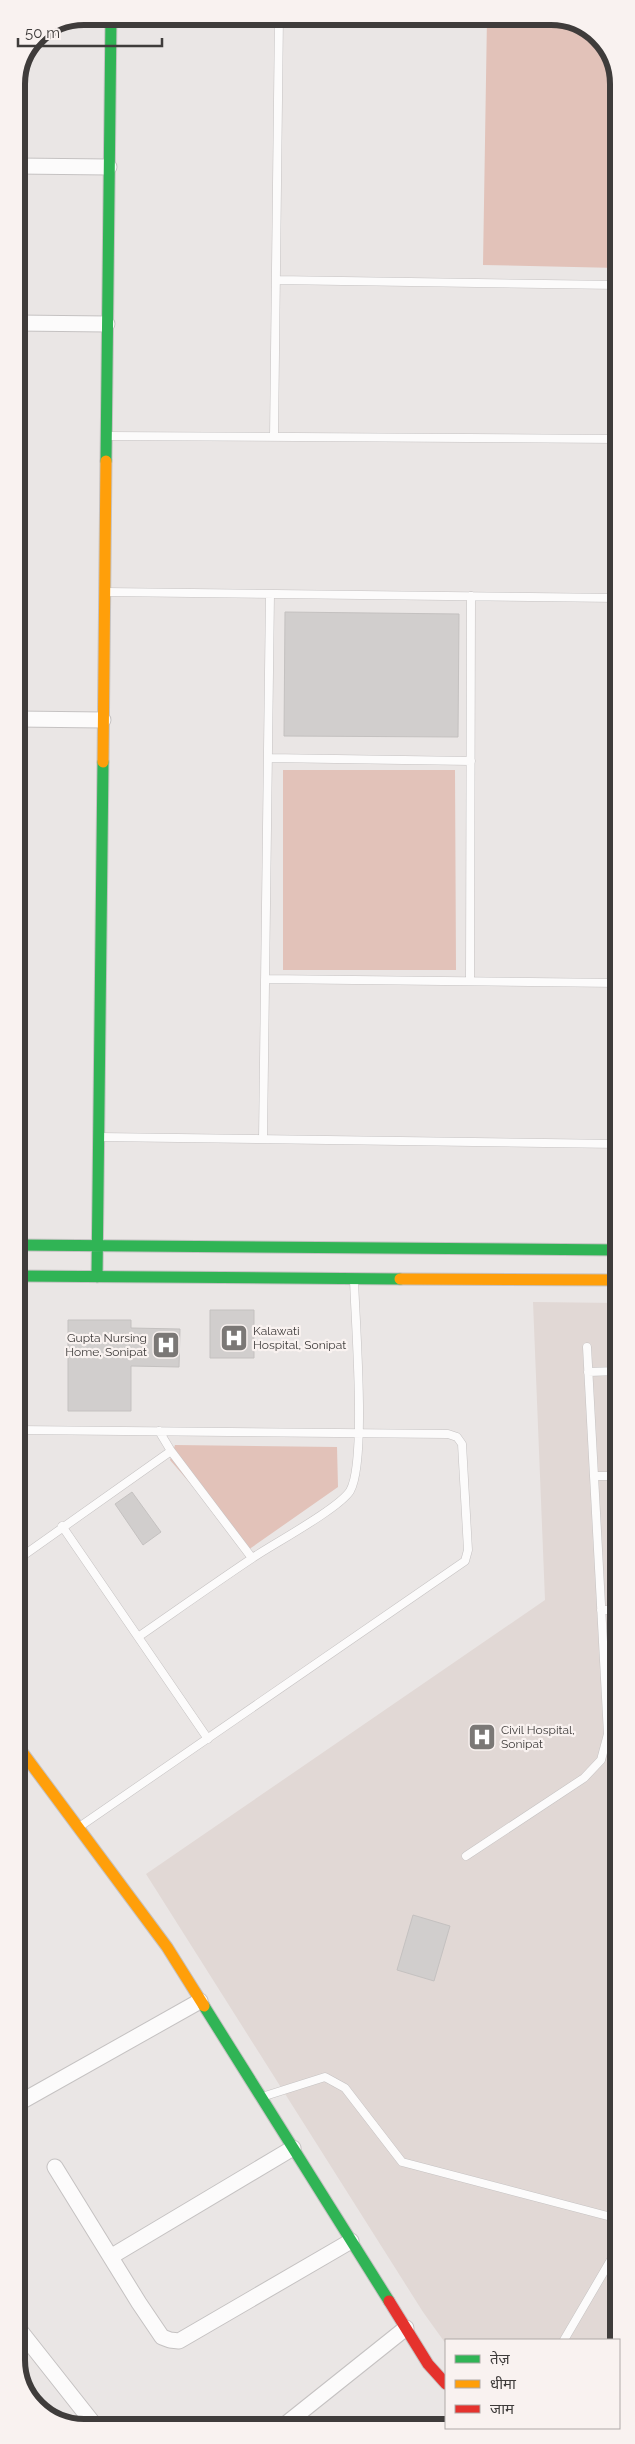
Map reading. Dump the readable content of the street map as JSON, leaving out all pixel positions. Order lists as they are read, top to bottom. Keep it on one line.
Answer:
{"places":{"hospital":["Kalawati Hospital, Sonipat","Gupta Nursing Home, Sonipat","Civil Hospital, Sonipat"]},"legend":["तेज़","धीमा","जाम"],"scale_bar":"50 m"}
